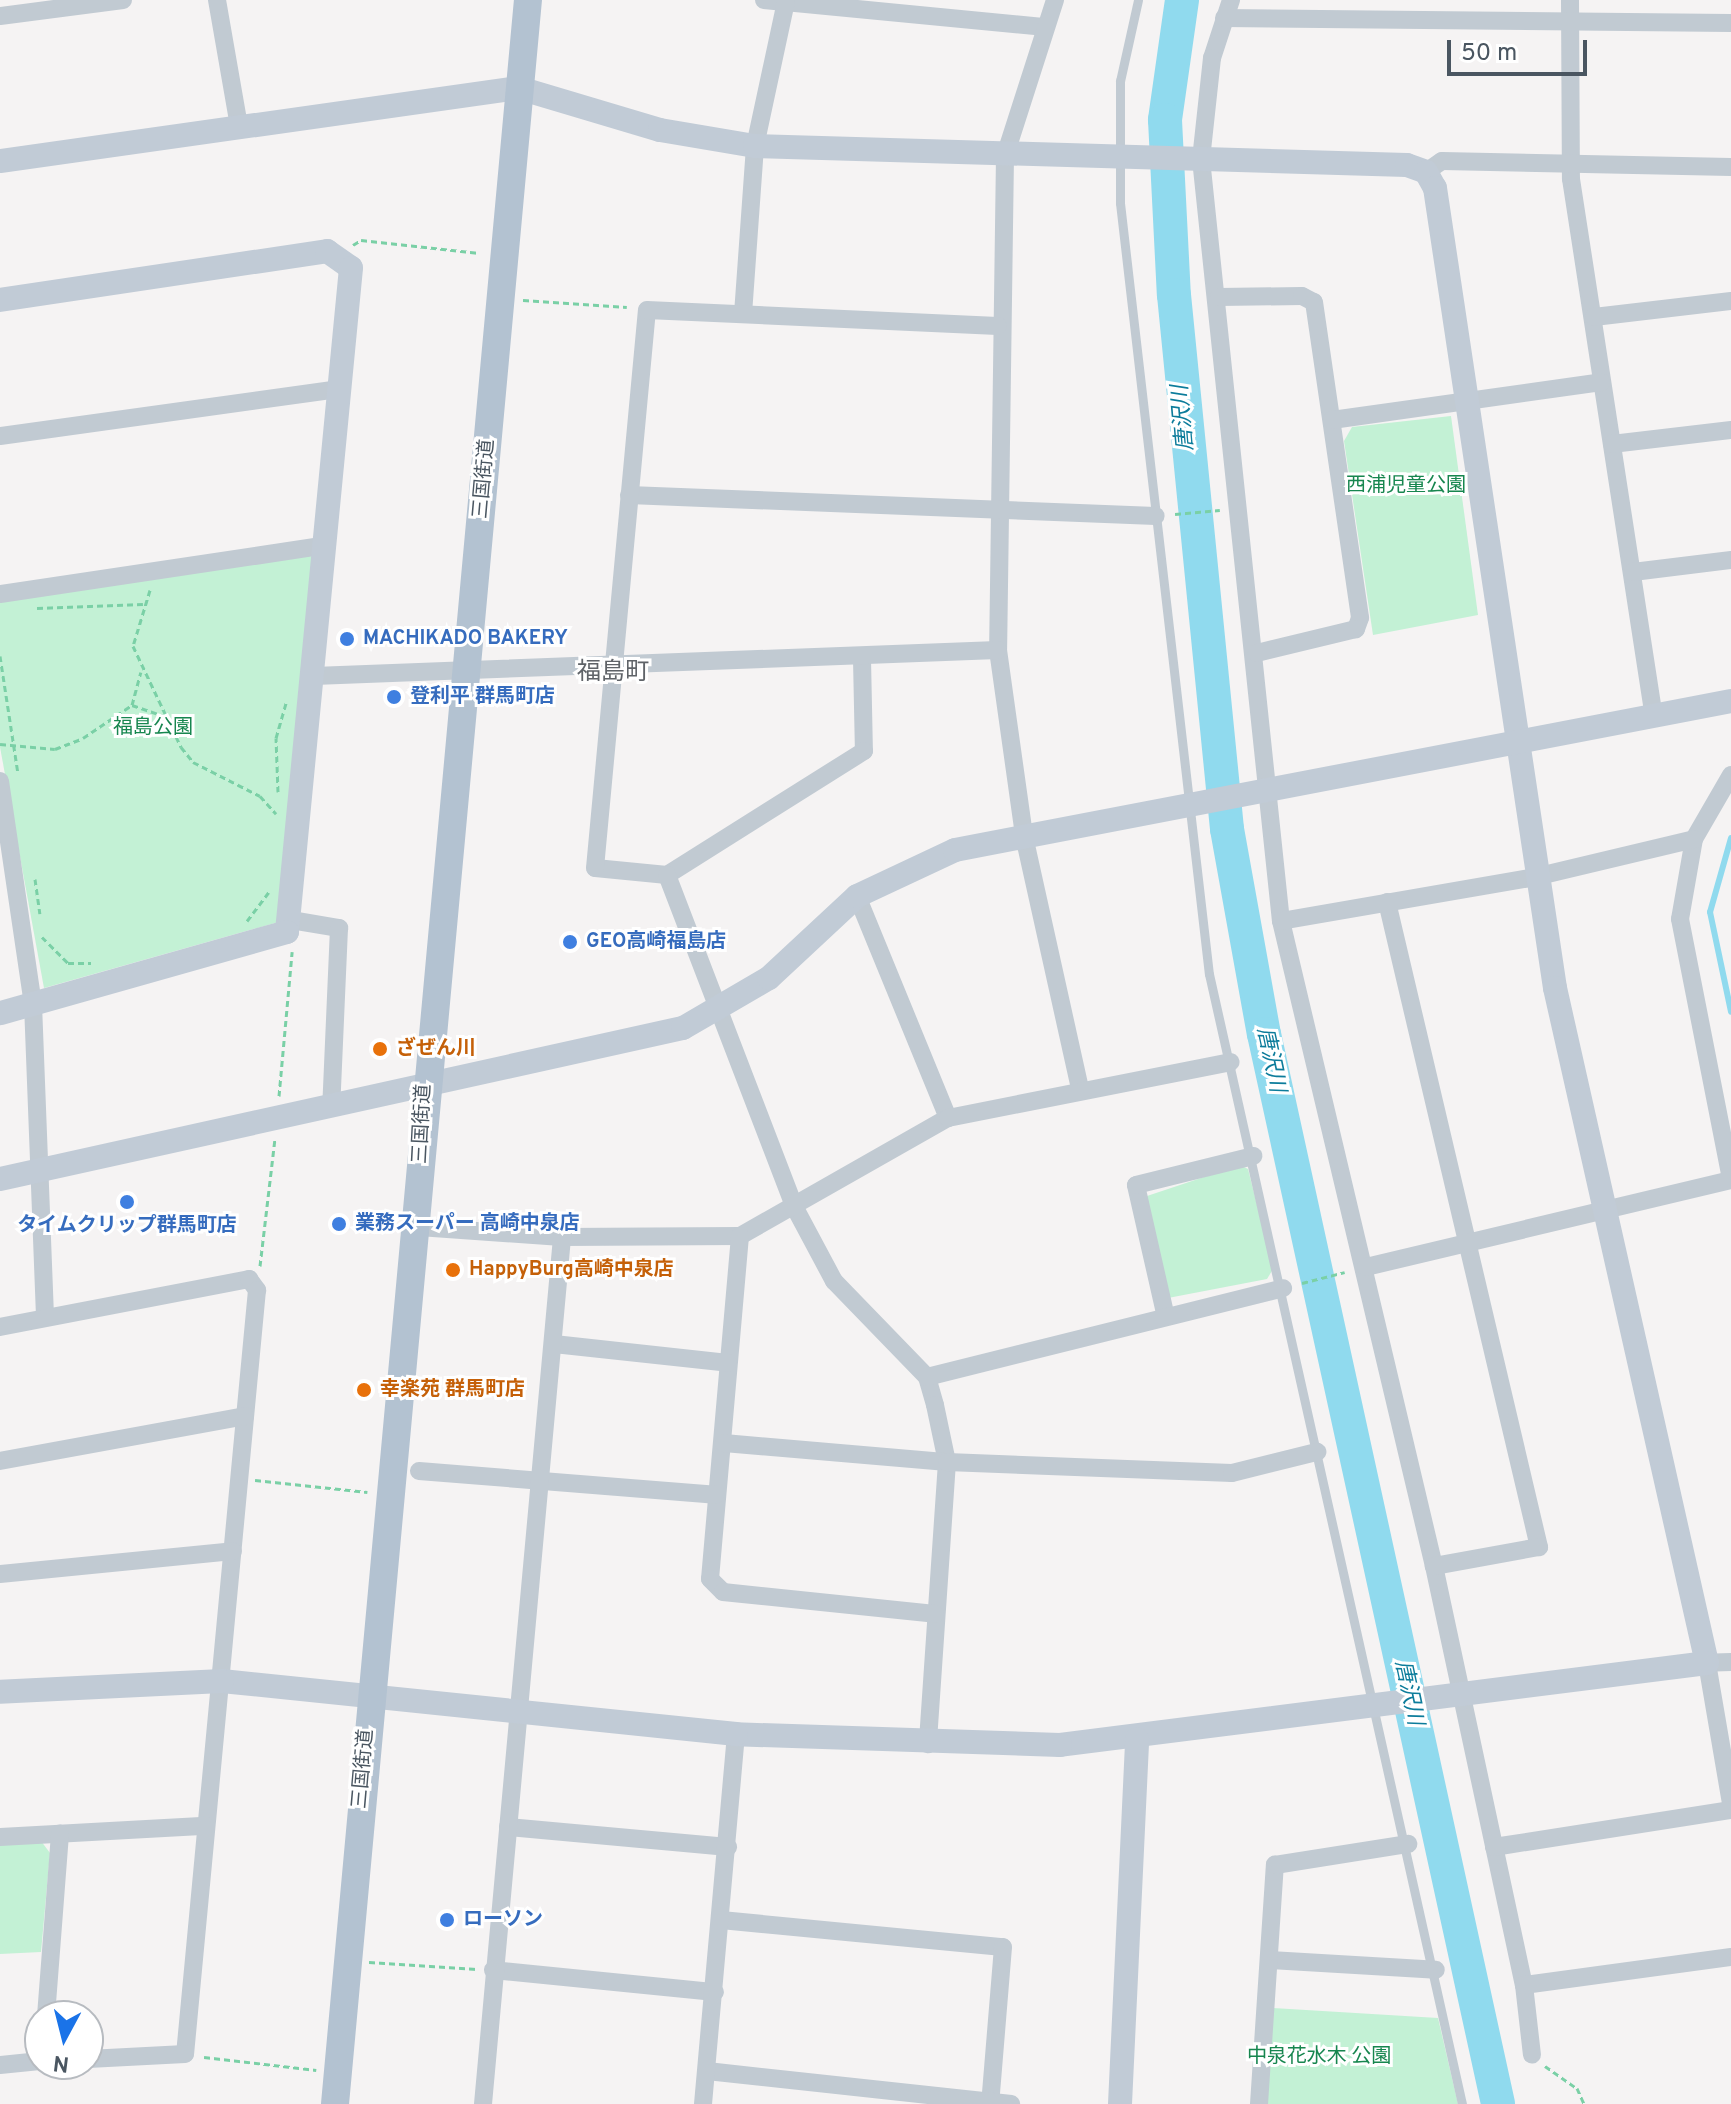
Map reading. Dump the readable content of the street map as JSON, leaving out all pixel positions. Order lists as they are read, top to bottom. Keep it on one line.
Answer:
{"streets":{"main road":["三国街道"]},"districts":["福島町"],"water":["唐沢川"],"parks":["西浦児童公園","福島公園","中泉花水木 公園"],"places":["MACHIKADO BAKERY","登利平 群馬町店","GEO高崎福島店","ざぜん川","タイムクリップ群馬町店","業務スーパー 高崎中泉店","HappyBurg高崎中泉店","幸楽苑 群馬町店","ローソン"],"scale_bar":"50 m","north":"bottom"}
